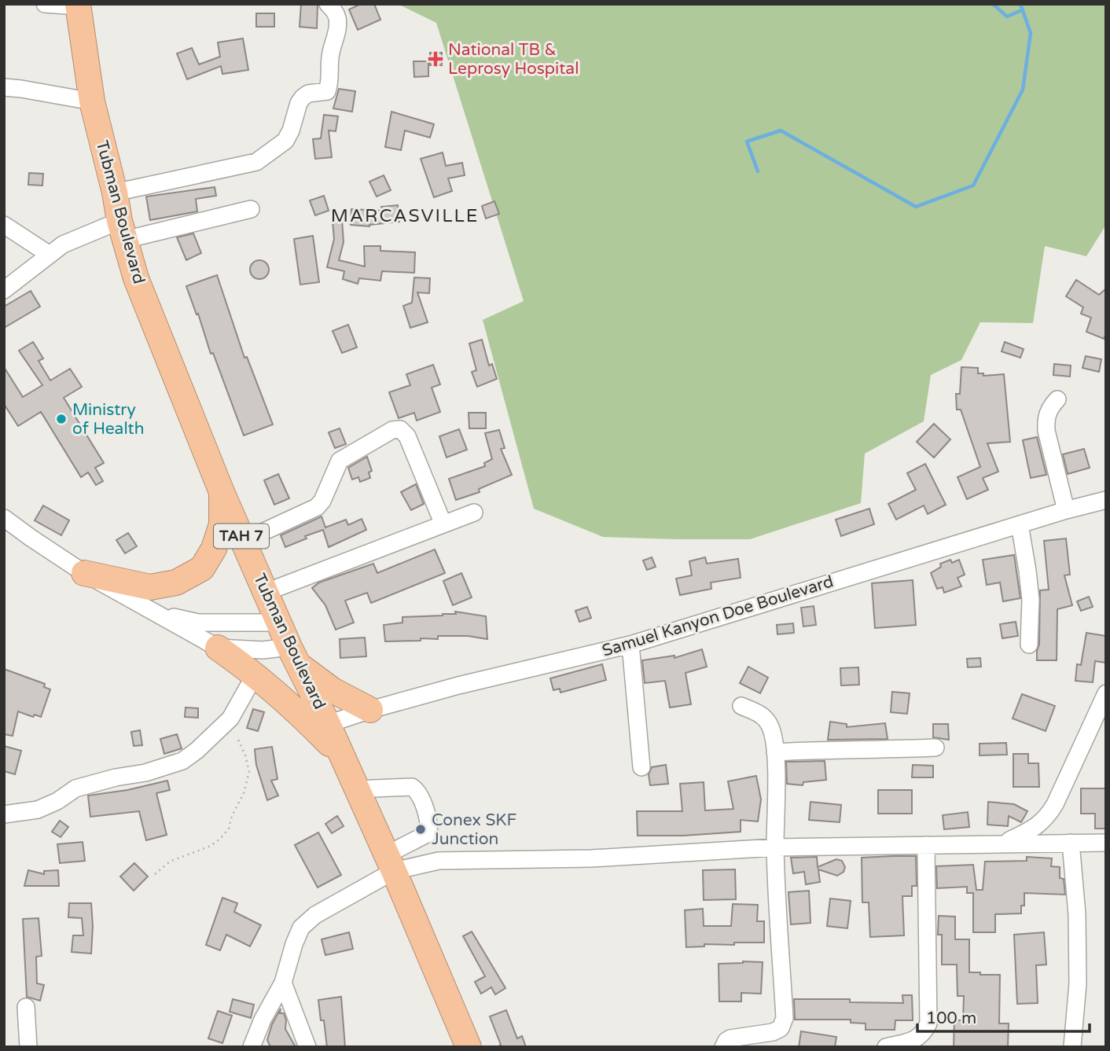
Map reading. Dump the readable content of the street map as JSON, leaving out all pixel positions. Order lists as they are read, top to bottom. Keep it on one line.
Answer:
{"streets":{"highway":["Tubman Boulevard","TAH 7"],"street":["Samuel Kanyon Doe Boulevard"]},"crossings":[["Tubman Boulevard","Samuel Kanyon Doe Boulevard"]],"districts":["MARCASVILLE"],"places":{"health":["National TB & Leprosy Hospital"],"other":["Ministry of Health","Conex SKF Junction"]},"scale_bar":"100 m"}
